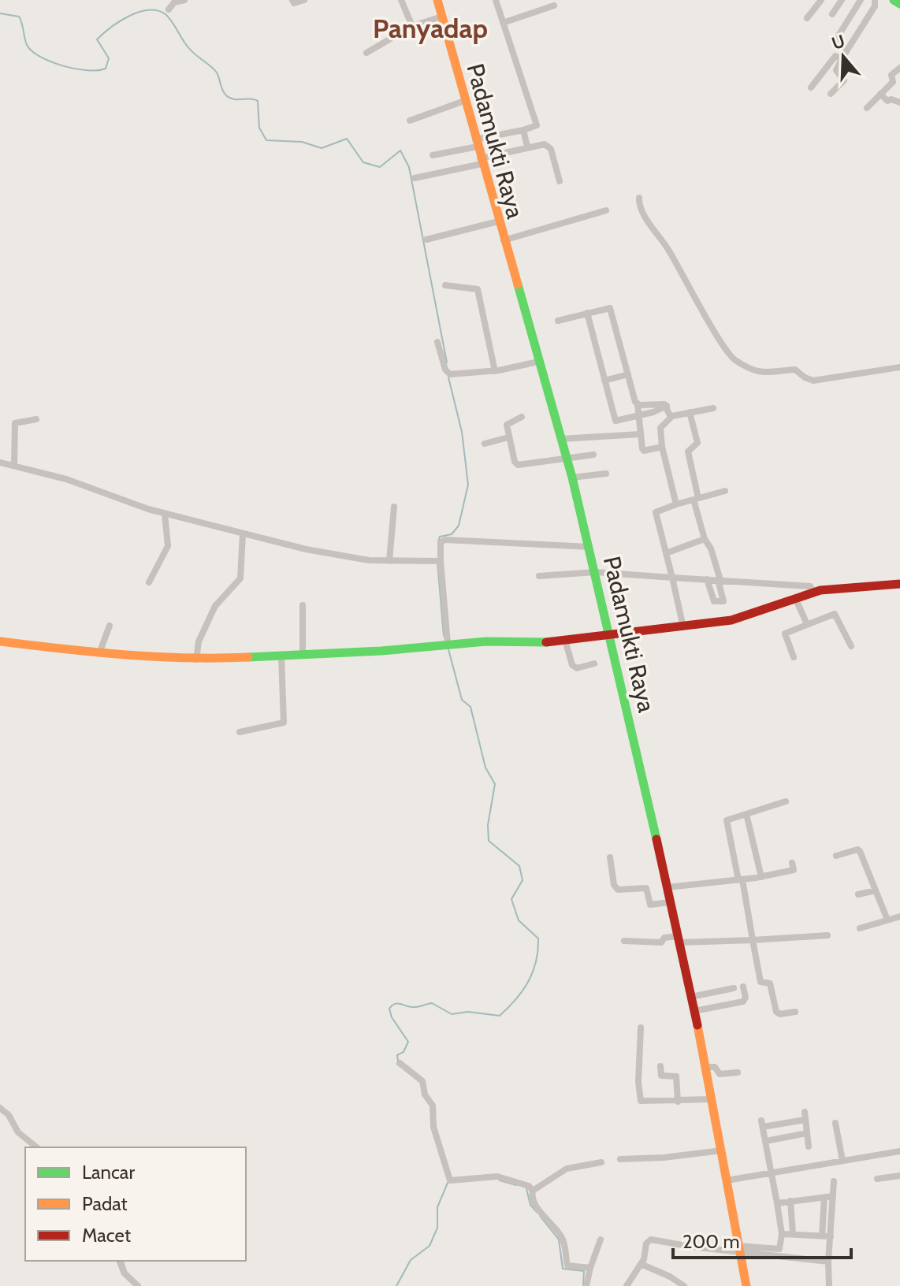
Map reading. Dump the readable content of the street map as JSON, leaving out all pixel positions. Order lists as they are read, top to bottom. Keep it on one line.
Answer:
{"streets":{"street":["Padamukti Raya"]},"districts":["Panyadap"],"legend":["Lancar","Padat","Macet"],"scale_bar":"200 m","north":"top"}
